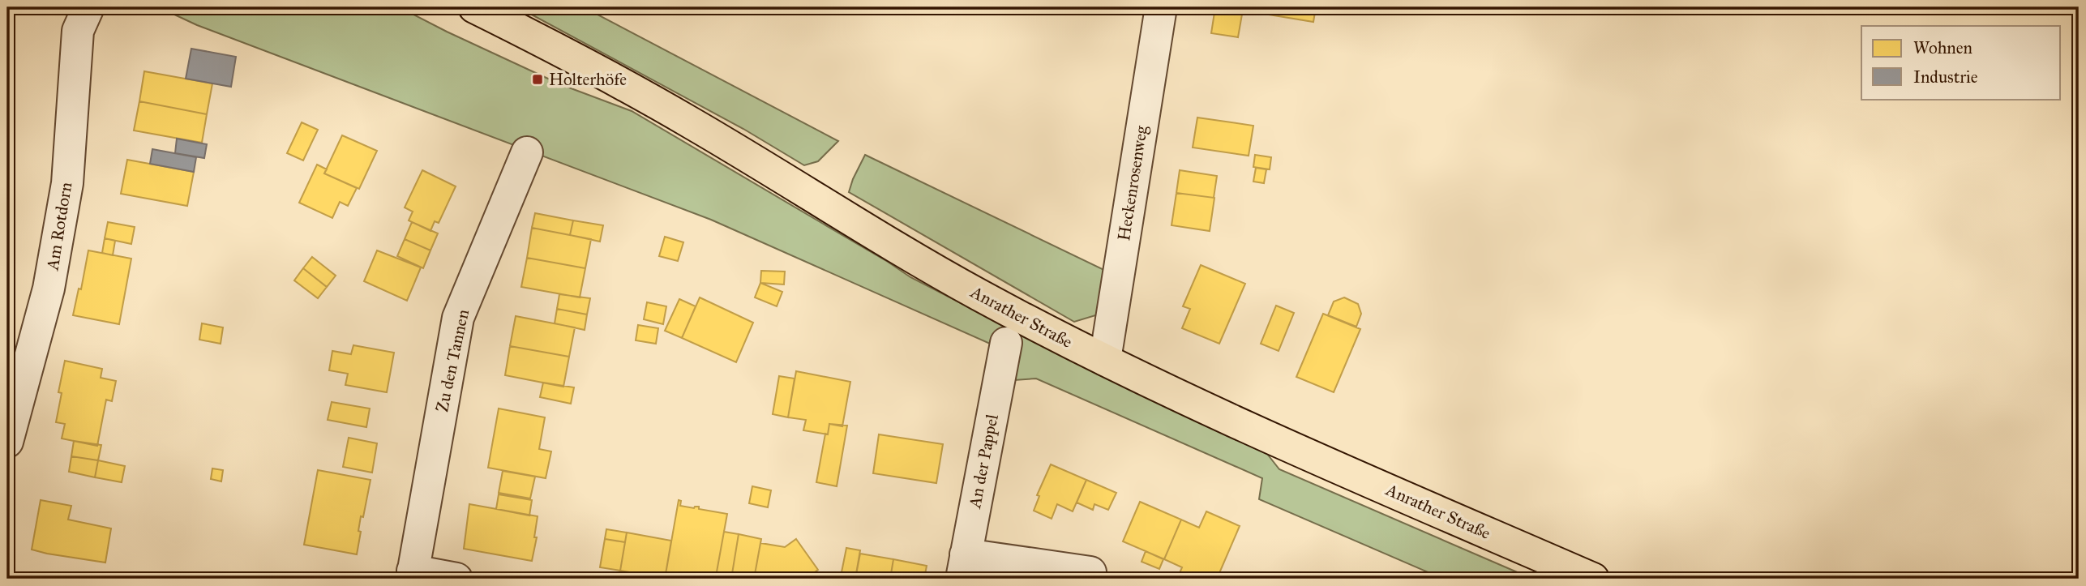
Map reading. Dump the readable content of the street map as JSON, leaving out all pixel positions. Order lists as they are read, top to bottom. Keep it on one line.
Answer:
{"streets":{"main road":["Anrather Straße"],"street":["Heckenrosenweg","Am Rotdorn","Zu den Tannen","An der Pappel"]},"crossings":[["Heckenrosenweg","Anrather Straße"]],"places":{"transit":["Holterhöfe"]},"legend":["Wohnen","Industrie"]}
